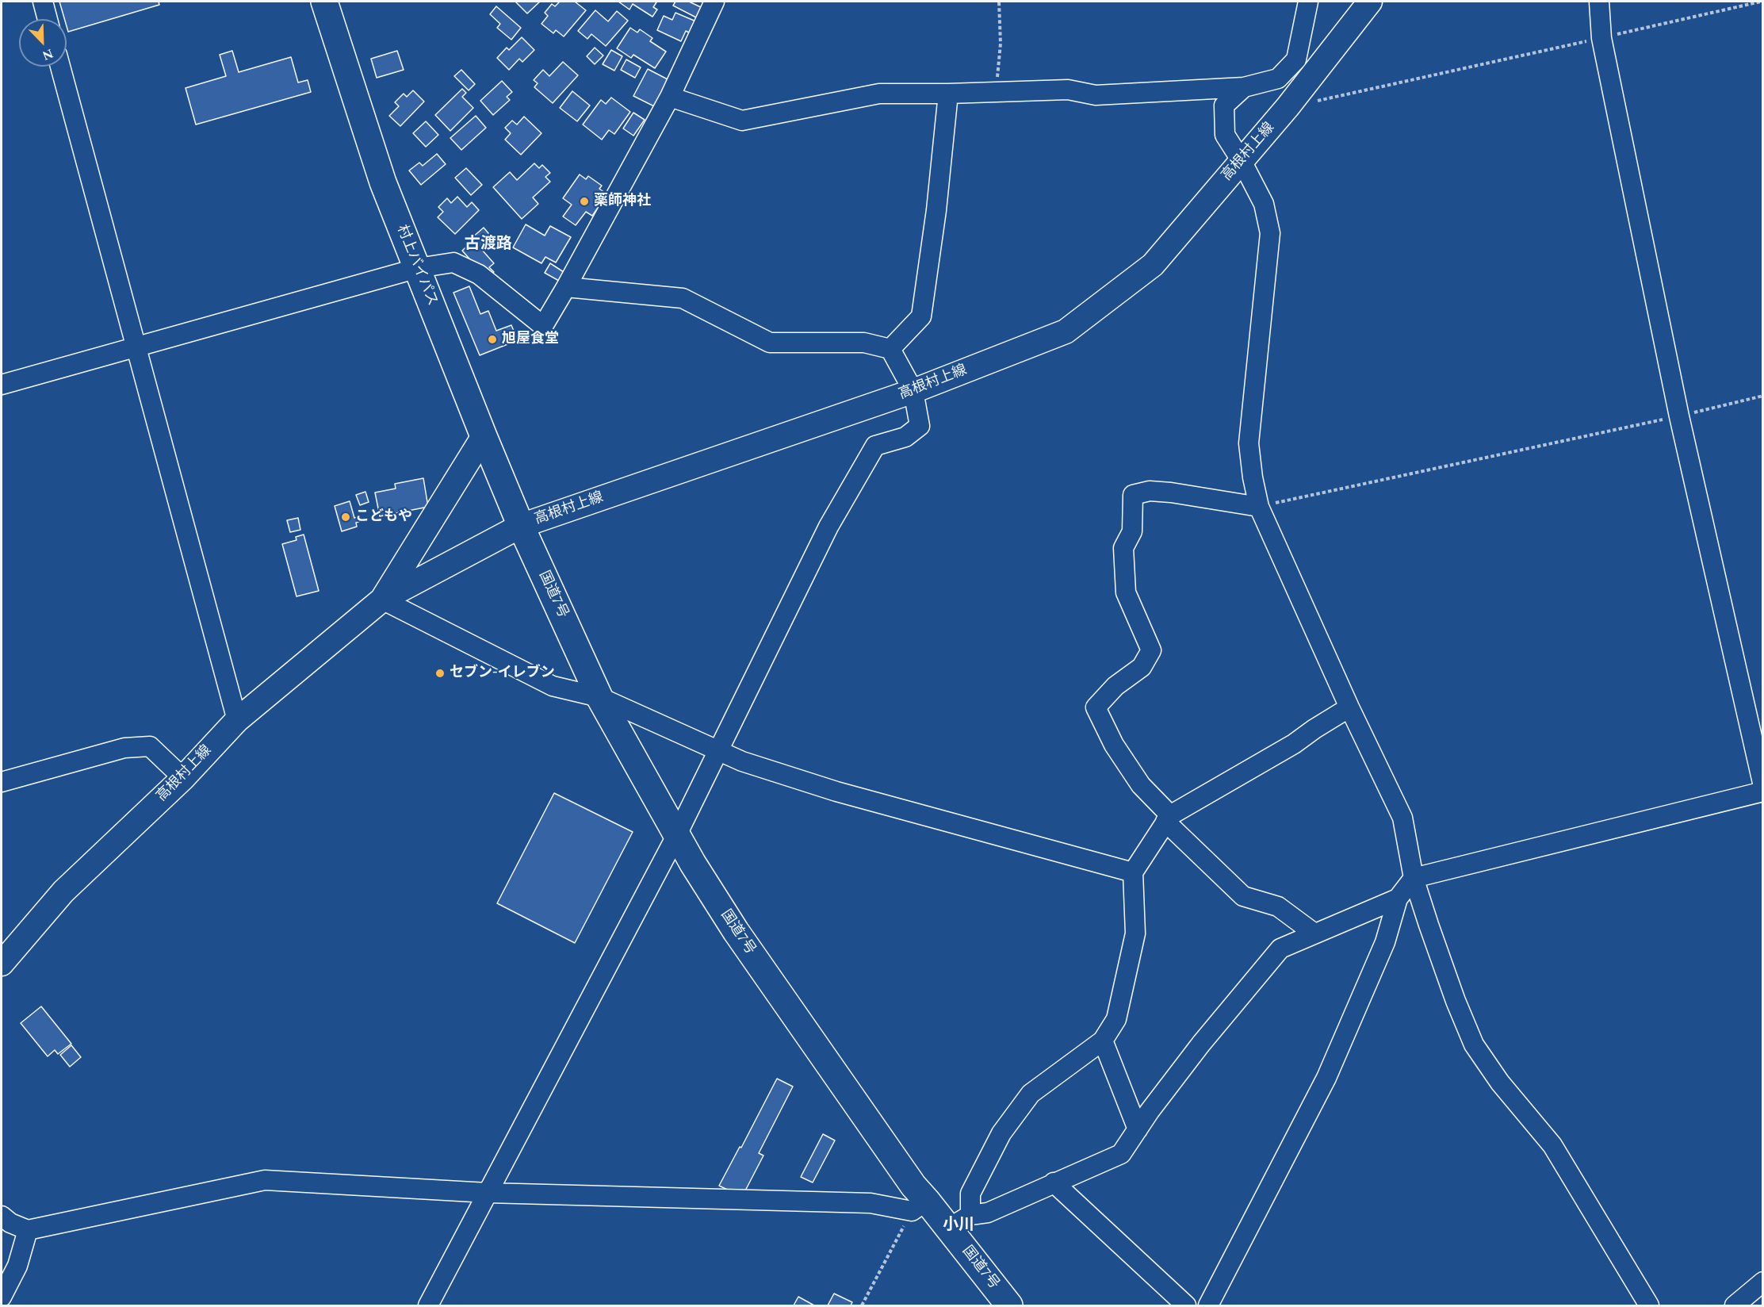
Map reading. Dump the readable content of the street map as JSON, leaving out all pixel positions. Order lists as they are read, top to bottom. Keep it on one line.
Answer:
{"streets":{"highway":["村上バイパス","国道7号"],"main road":["高根村上線"]},"crossings":[["高根村上線","村上バイパス"],["高根村上線","国道7号"],["村上バイパス","国道7号"]],"districts":["古渡路","小川"],"places":["薬師神社","旭屋食堂","こどもや","セブン-イレブン"],"north":"bottom right"}
